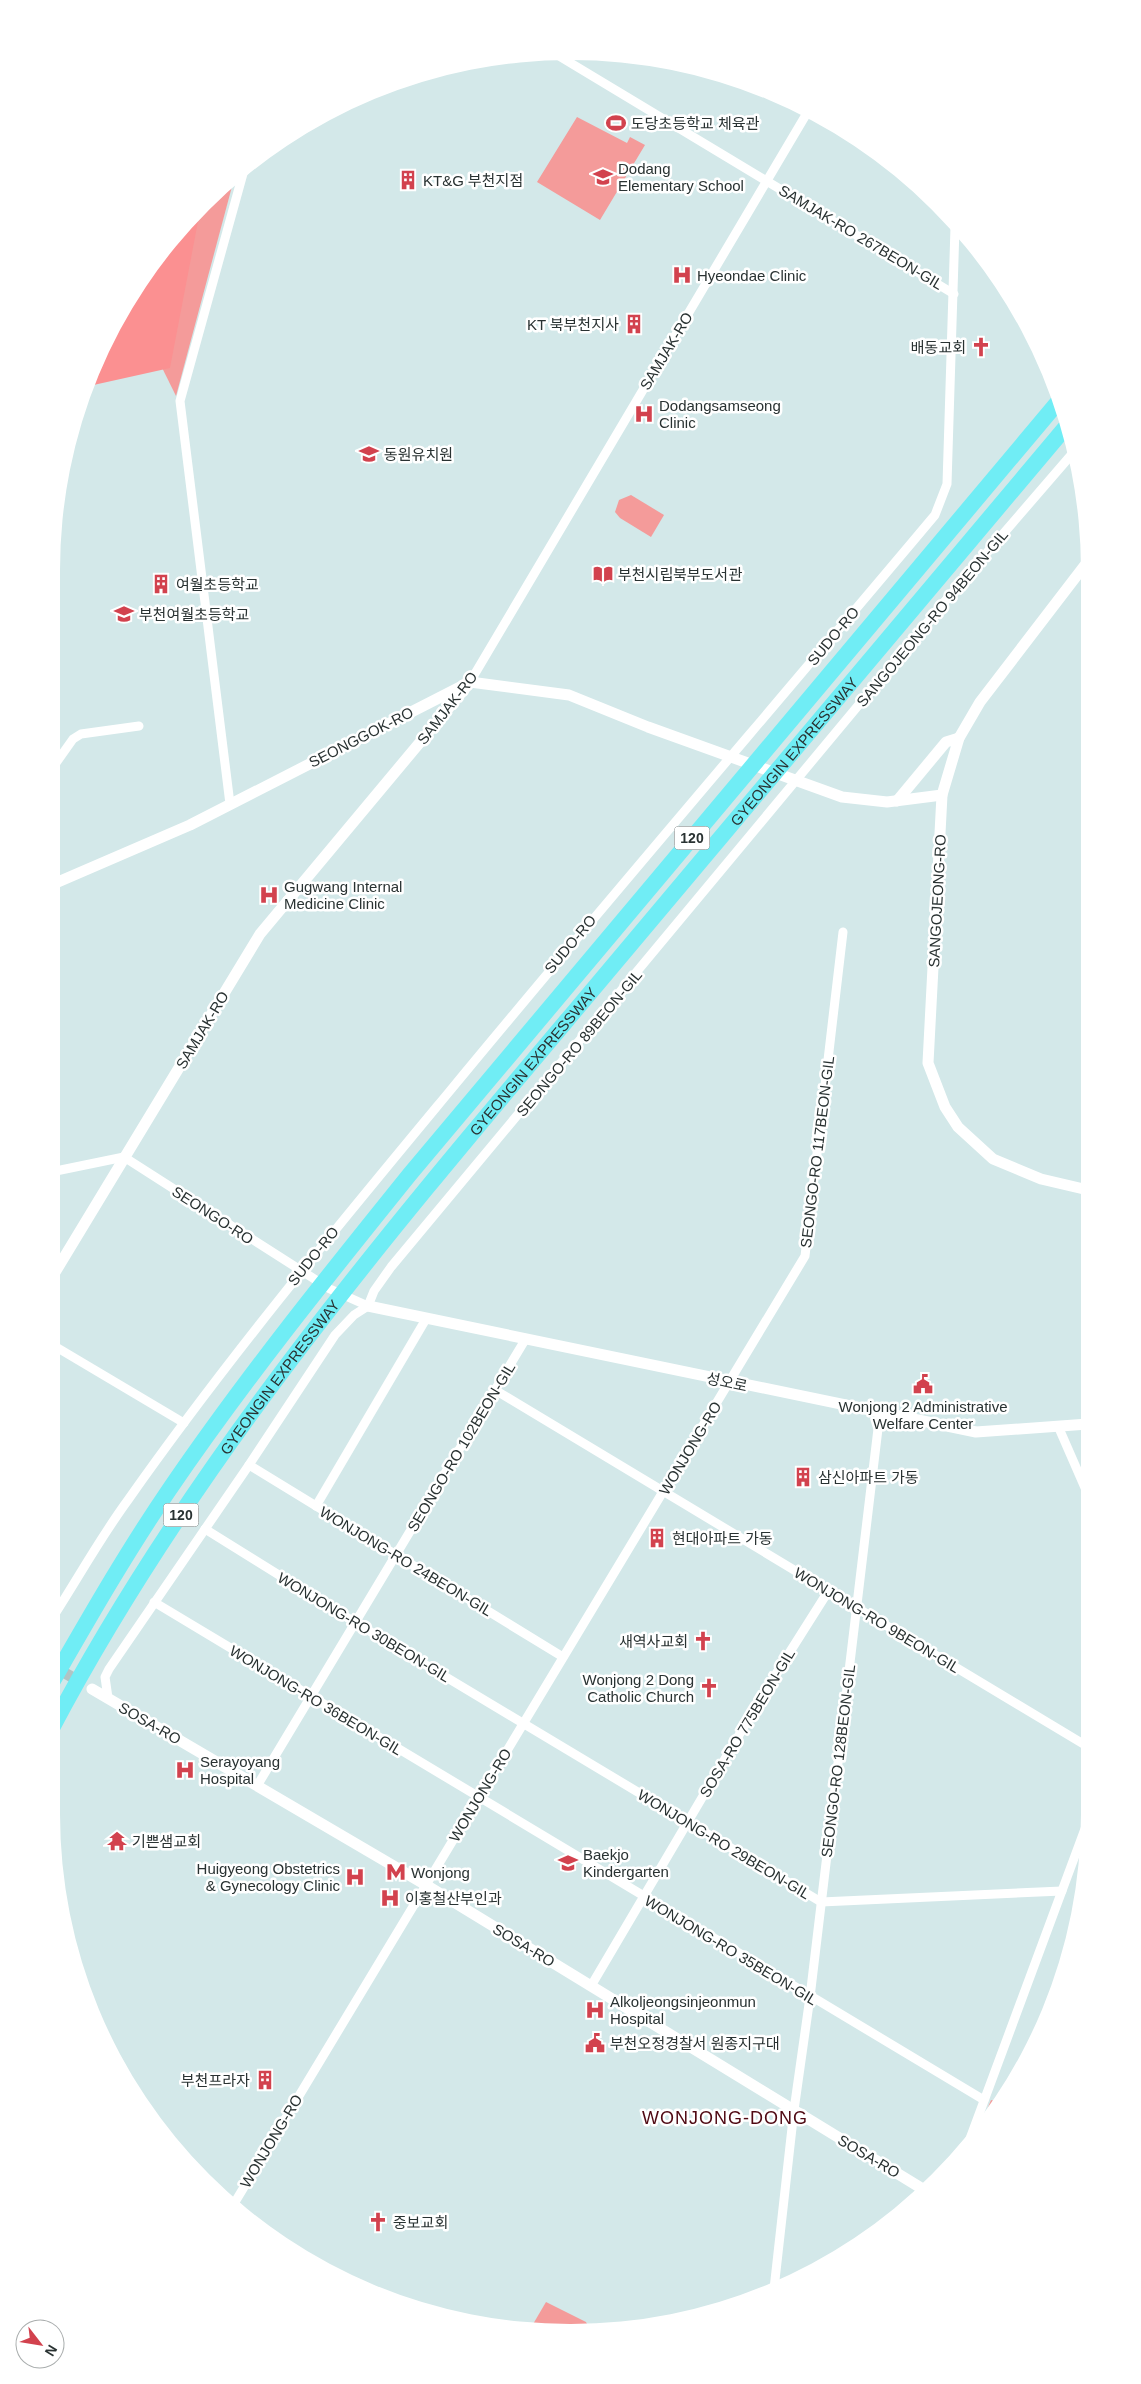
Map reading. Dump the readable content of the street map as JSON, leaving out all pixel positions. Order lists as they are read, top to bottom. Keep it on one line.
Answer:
{"streets":{"highway":["GYEONGIN EXPRESSWAY","120"],"street":["SAMJAK-RO 267BEON-GIL","SAMJAK-RO","SANGOJEONG-RO 94BEON-GIL","SUDO-RO","SEONGGOK-RO","SANGOJEONG-RO","SEONGO-RO 89BEON-GIL","SEONGO-RO 117BEON-GIL","SEONGO-RO","성오로","SEONGO-RO 102BEON-GIL","WONJONG-RO","WONJONG-RO 24BEON-GIL","WONJONG-RO 9BEON-GIL","WONJONG-RO 30BEON-GIL","WONJONG-RO 36BEON-GIL","SOSA-RO","SOSA-RO 775BEON-GIL","SEONGO-RO 128BEON-GIL","WONJONG-RO 29BEON-GIL","WONJONG-RO 35BEON-GIL"]},"crossings":[["SAMJAK-RO 267BEON-GIL","SAMJAK-RO"],["SAMJAK-RO 267BEON-GIL","SUDO-RO"],["SAMJAK-RO","SEONGGOK-RO"],["SAMJAK-RO","SEONGO-RO"],["SANGOJEONG-RO 94BEON-GIL","SEONGO-RO 89BEON-GIL"],["SUDO-RO","SEONGO-RO"],["SEONGO-RO 89BEON-GIL","SEONGO-RO"],["SEONGO-RO 89BEON-GIL","성오로"],["SEONGO-RO 117BEON-GIL","성오로"],["SEONGO-RO 117BEON-GIL","WONJONG-RO"],["SEONGO-RO","성오로"],["성오로","SEONGO-RO 102BEON-GIL"],["성오로","WONJONG-RO"],["성오로","SEONGO-RO 128BEON-GIL"],["SEONGO-RO 102BEON-GIL","WONJONG-RO 24BEON-GIL"],["SEONGO-RO 102BEON-GIL","WONJONG-RO 9BEON-GIL"],["SEONGO-RO 102BEON-GIL","WONJONG-RO 30BEON-GIL"],["SEONGO-RO 102BEON-GIL","WONJONG-RO 36BEON-GIL"],["SEONGO-RO 102BEON-GIL","SOSA-RO"],["WONJONG-RO","WONJONG-RO 24BEON-GIL"],["WONJONG-RO","WONJONG-RO 9BEON-GIL"],["WONJONG-RO","WONJONG-RO 30BEON-GIL"],["WONJONG-RO","WONJONG-RO 36BEON-GIL"],["WONJONG-RO","SOSA-RO"],["WONJONG-RO","WONJONG-RO 29BEON-GIL"],["WONJONG-RO","WONJONG-RO 35BEON-GIL"],["WONJONG-RO 9BEON-GIL","SOSA-RO 775BEON-GIL"],["WONJONG-RO 9BEON-GIL","SEONGO-RO 128BEON-GIL"],["WONJONG-RO 30BEON-GIL","WONJONG-RO 29BEON-GIL"],["WONJONG-RO 36BEON-GIL","WONJONG-RO 35BEON-GIL"],["SOSA-RO","SOSA-RO 775BEON-GIL"],["SOSA-RO","SEONGO-RO 128BEON-GIL"],["SOSA-RO 775BEON-GIL","WONJONG-RO 29BEON-GIL"],["SOSA-RO 775BEON-GIL","WONJONG-RO 35BEON-GIL"],["SEONGO-RO 128BEON-GIL","WONJONG-RO 29BEON-GIL"],["SEONGO-RO 128BEON-GIL","WONJONG-RO 35BEON-GIL"]],"districts":["WONJONG-DONG"],"places":{"sports":["도당초등학교 체육관"],"school or university":["Dodang Elementary School","동원유치원","부천여월초등학교","Baekjo Kindergarten"],"building":["KT&G 부천지점","KT 북부천지사","여월초등학교","삼신아파트 가동","현대아파트 가동","부천프라자"],"hospital":["Hyeondae Clinic","Dodangsamseong Clinic","Gugwang Internal Medicine Clinic","Serayoyang Hospital","Huigyeong Obstetrics & Gynecology Clinic","이홍철산부인과","Alkoljeongsinjeonmun Hospital"],"church":["배동교회","새역사교회","Wonjong 2 Dong Catholic Church","중보교회"],"library":["부천시립북부도서관"],"public building":["Wonjong 2 Administrative Welfare Center","부천오정경찰서 원종지구대"],"temple":["기쁜샘교회"],"metro station":["Wonjong"]},"north":"bottom right"}
